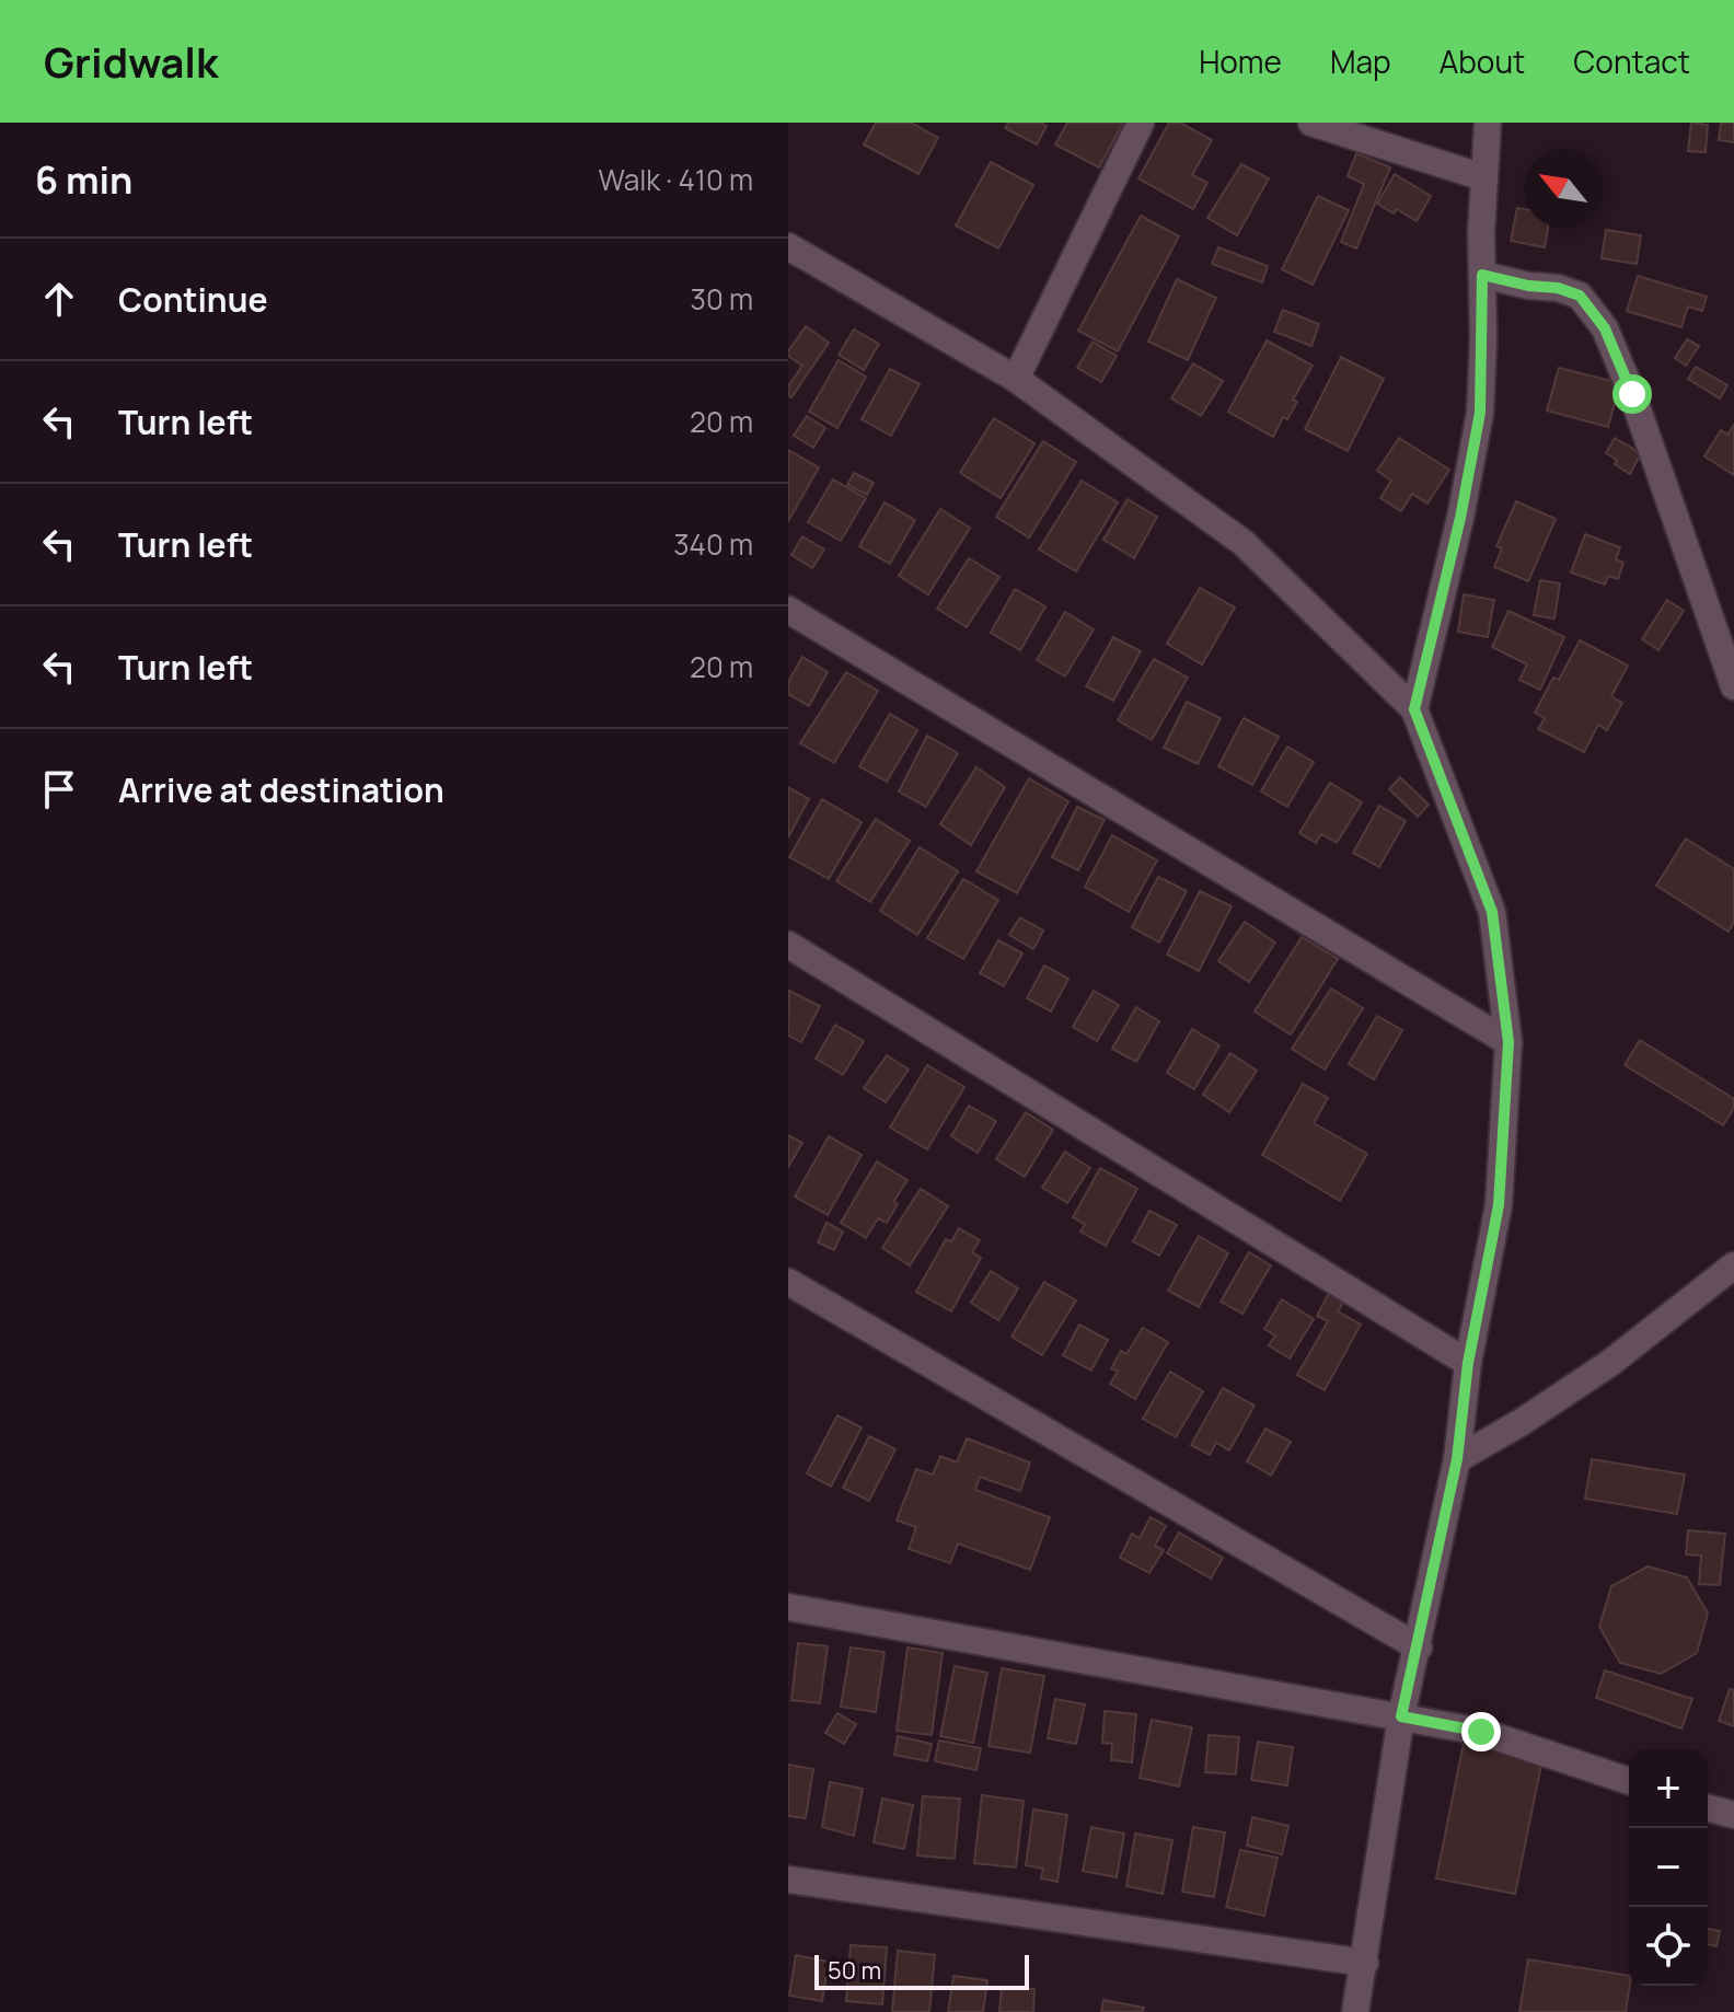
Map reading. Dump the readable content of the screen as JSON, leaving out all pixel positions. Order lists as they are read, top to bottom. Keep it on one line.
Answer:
{"scale_bar":"50 m","north":"top left","page":{"header":"Gridwalk","nav":["Home","Map","About","Contact"],"heading":["6 min","Walk · 410 m"],"list":[["Continue","30 m"],["Turn left","20 m"],["Turn left","340 m"],["Turn left","20 m"],"Arrive at destination"],"map_buttons":["+","−"],"scale":"50 m"}}
